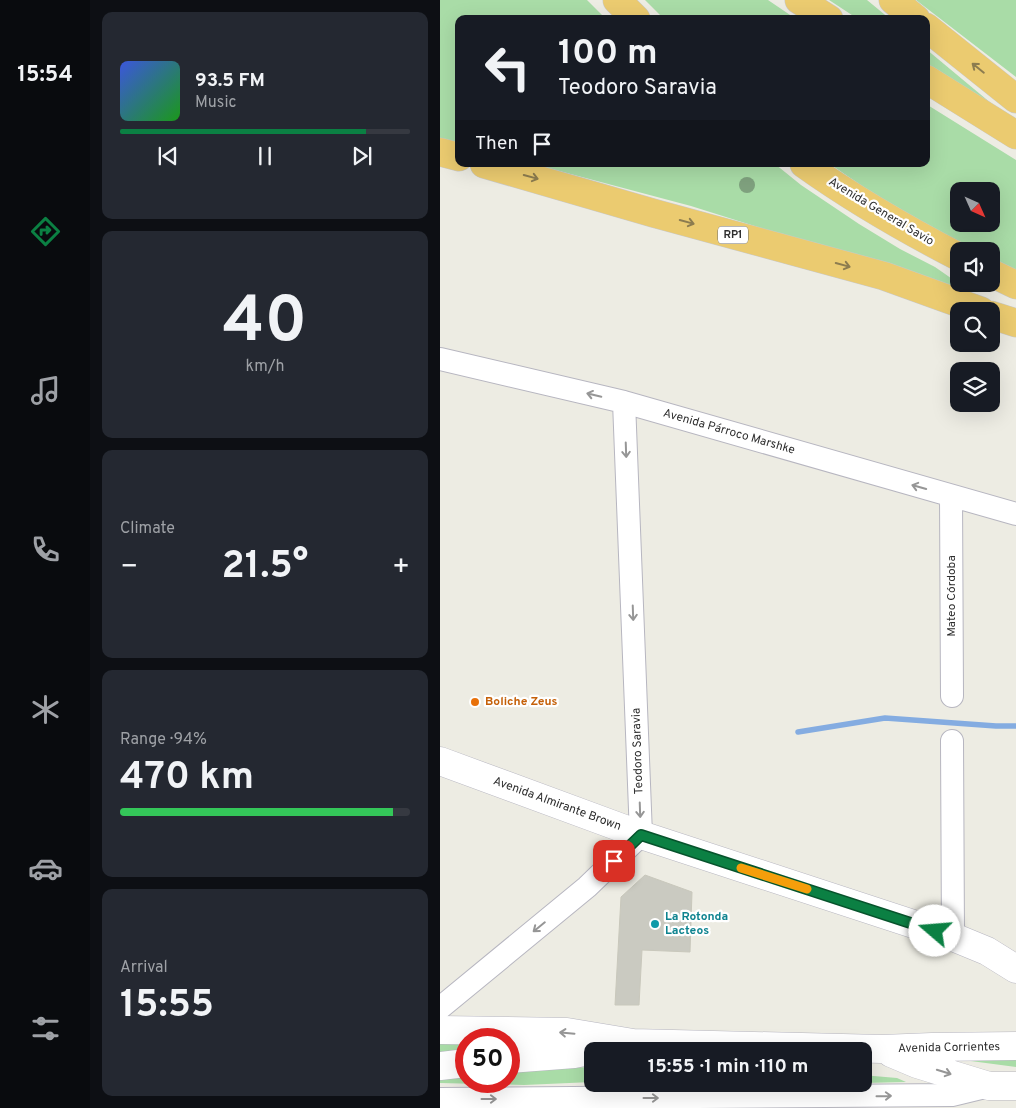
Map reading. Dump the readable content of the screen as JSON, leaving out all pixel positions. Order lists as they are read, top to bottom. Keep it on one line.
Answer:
{"streets":{"highway":["Avenida General Savio","RP1"],"street":["Avenida Párroco Marshke","Mateo Córdoba","Teodoro Saravia","Avenida Almirante Brown","Avenida Corrientes"]},"crossings":[["Avenida Párroco Marshke","Mateo Córdoba"],["Avenida Párroco Marshke","Teodoro Saravia"],["Teodoro Saravia","Avenida Almirante Brown"]],"one_way":["Avenida Párroco Marshke","Teodoro Saravia"],"places":["Boliche Zeus","La Rotonda Lacteos"],"north":"bottom right","page":{"tabs":"15:54","turn":["100 m","Teodoro Saravia"],"song":["93.5 FM","Music"],"then":"Then","tile":[["40","km/h"],"Climate",["Range · 94%","470 km"],["Arrival","15:55"]],"heat":["−","21.5°","+"],"limit":"50","trip":"15:55 · 1 min · 110 m"}}
